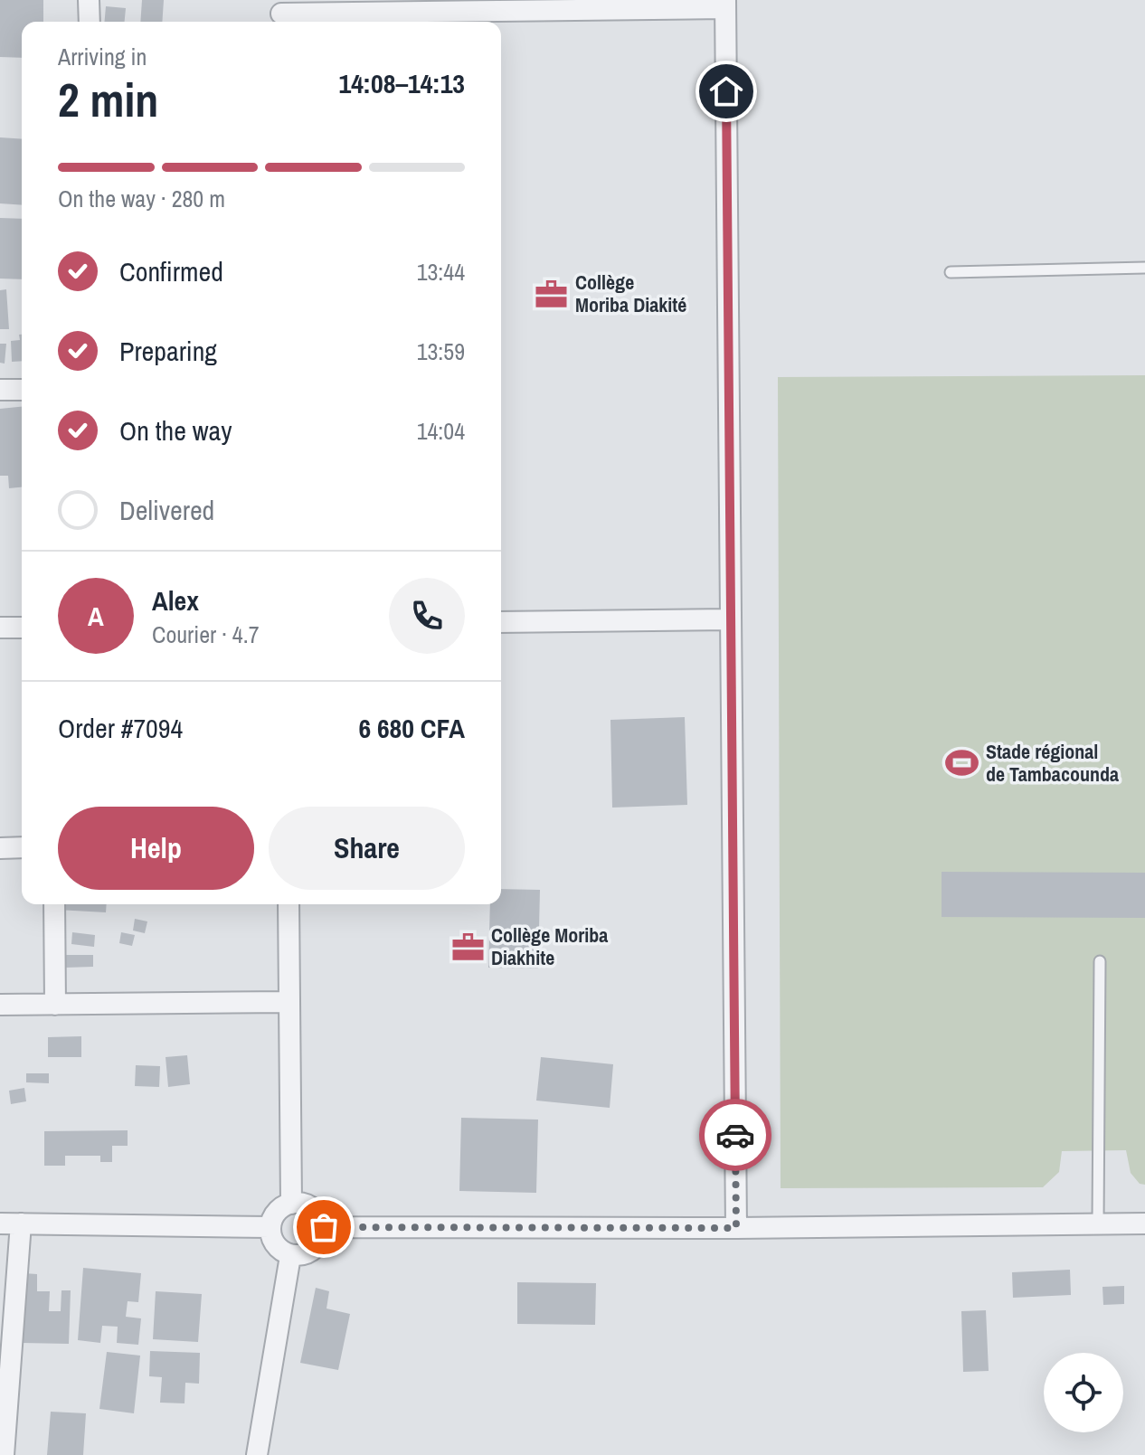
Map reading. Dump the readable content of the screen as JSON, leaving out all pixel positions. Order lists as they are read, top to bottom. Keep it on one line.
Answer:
{"places":{"office":["Collège Moriba Diakité","Collège Moriba Diakhite"],"sports":["Stade régional de Tambacounda"]},"page":{"heading":["2 min","Arriving in","14:08–14:13"],"panel":["Alex","Courier · 4.7","Order #7094","6 680 CFA"],"bar":"On the way · 280 m","list":[["Confirmed","13:44"],["Preparing","13:59"],["On the way","14:04"],"Delivered"],"round":"A","buttons":["Help","Share"]}}
